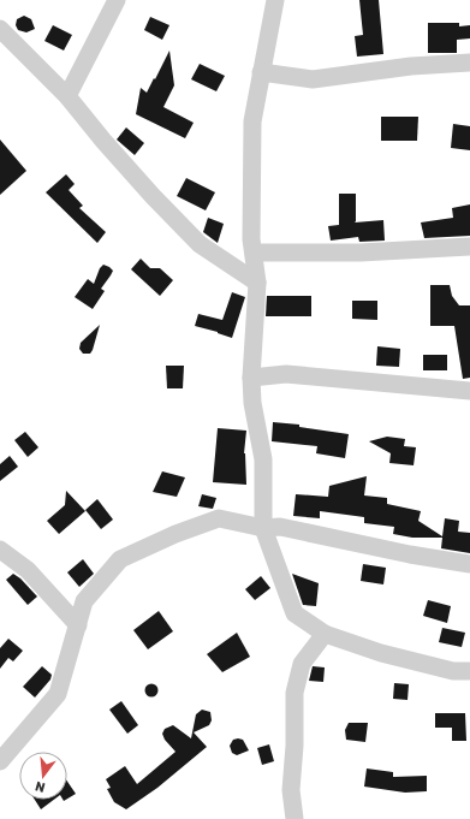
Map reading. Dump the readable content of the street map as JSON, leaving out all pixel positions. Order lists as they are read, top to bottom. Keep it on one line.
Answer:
{"north":"bottom"}
